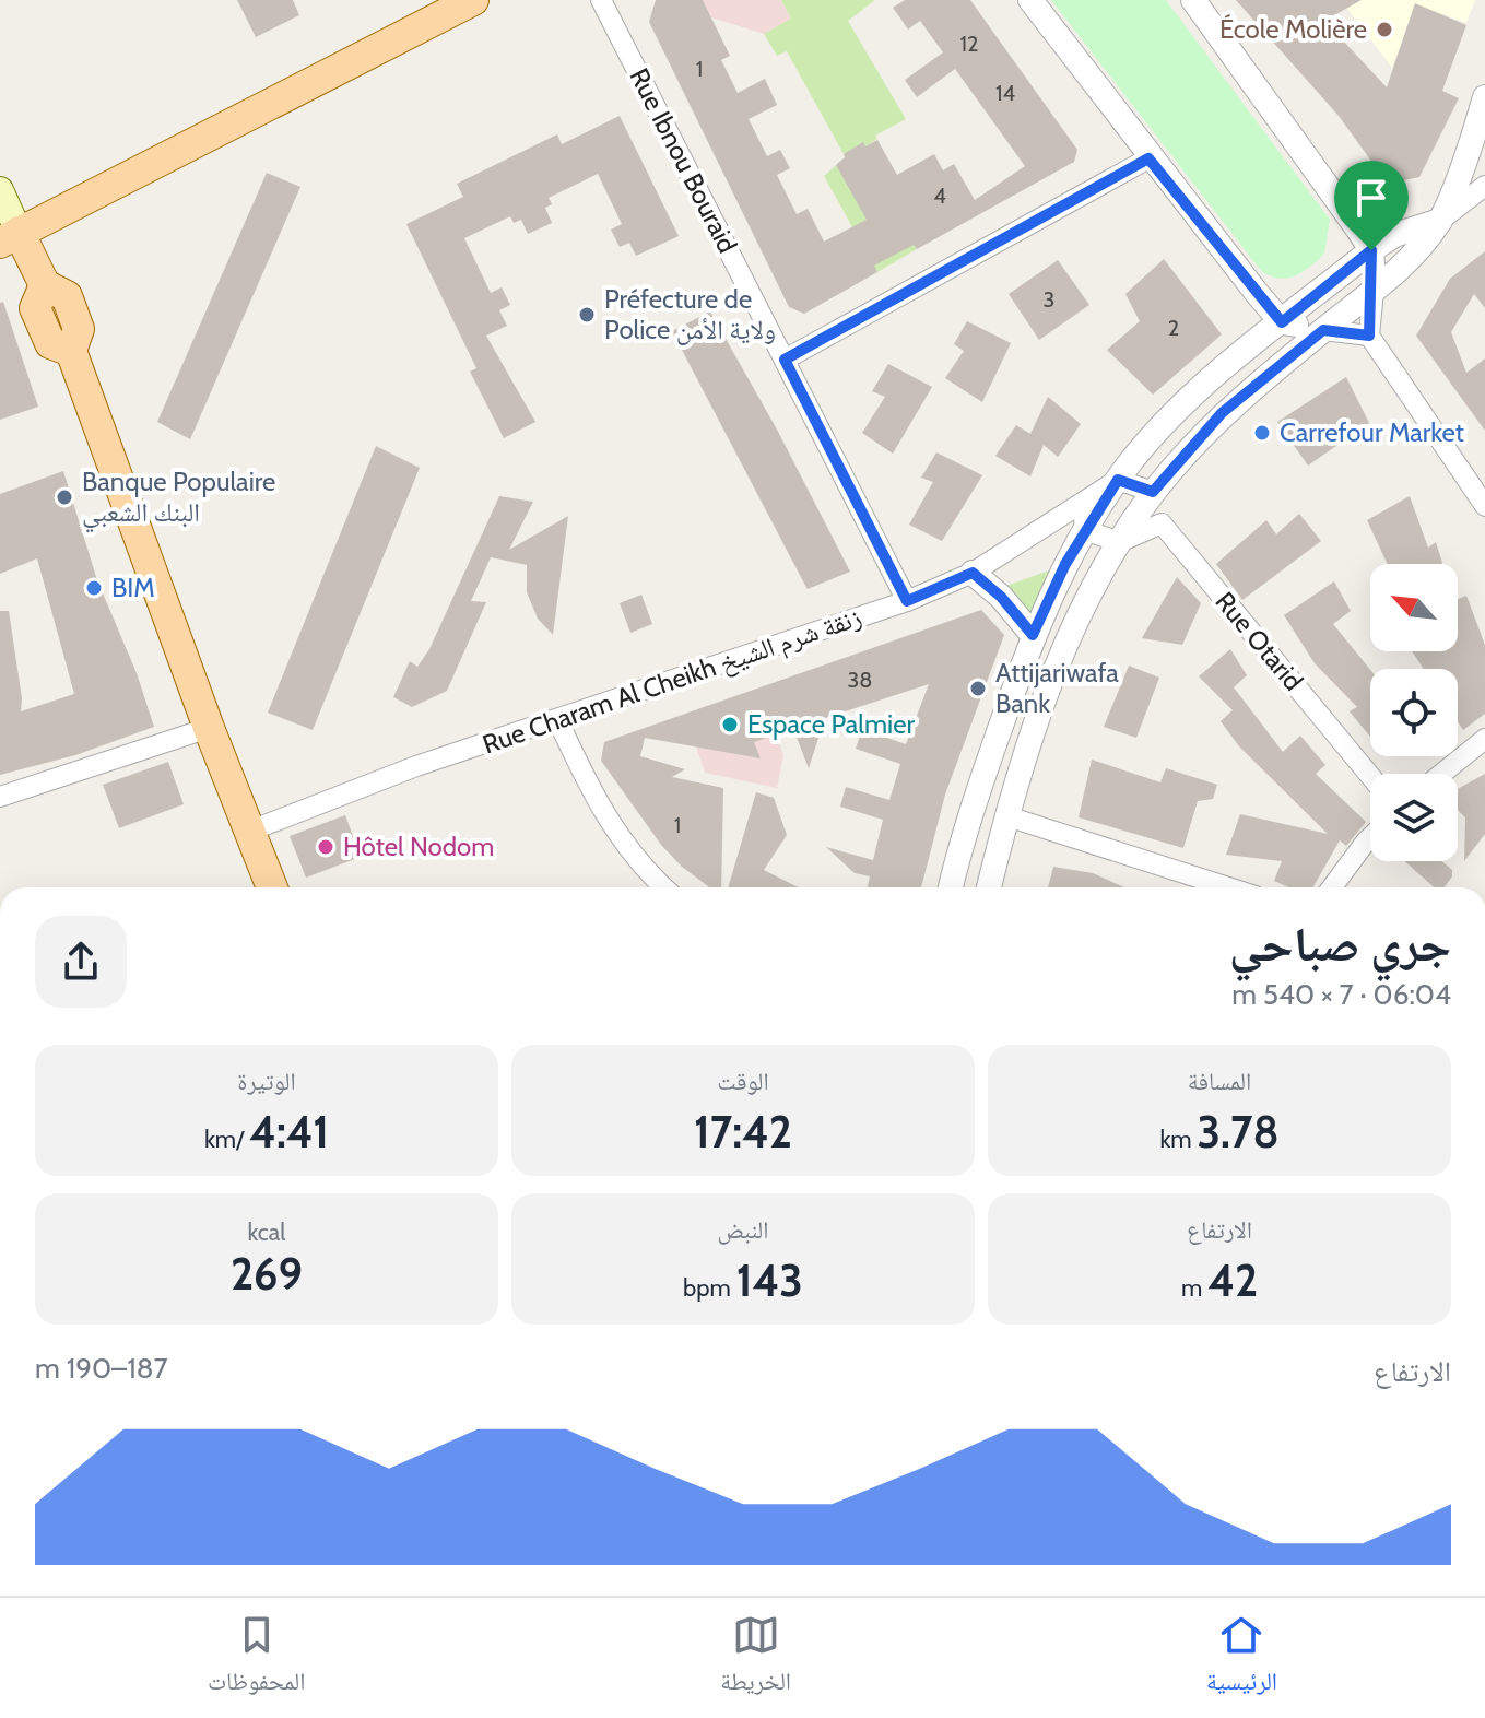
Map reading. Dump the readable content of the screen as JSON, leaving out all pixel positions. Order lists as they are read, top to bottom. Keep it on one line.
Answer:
{"streets":{"street":["Rue Ibnou Bouraid","Rue Otarid","Rue Charam Al Cheikh زنقة شرم الشيخ"]},"crossings":[["Rue Ibnou Bouraid","Rue Charam Al Cheikh زنقة شرم الشيخ"]],"places":["École Molière","Préfecture de Police ولاية الأمن","Carrefour Market","Banque Populaire البنك الشعبي","BIM","Attijariwafa Bank","Espace Palmier","Hôtel Nodom"],"house_numbers":["12","1","14","4","3","2","38","1"],"north":"top left","page":{"heading":["جري صباحي","06:04 · 7 × 540 m"],"stats":[["المسافة","3.78 km"],["الوقت","17:42"],["الوتيرة","4:41 /km"],["الارتفاع","42 m"],["النبض","143 bpm"],["kcal","269"]],"chart":["الارتفاع","187–190 m"],"tabs":["الرئيسية","الخريطة","المحفوظات"]}}
